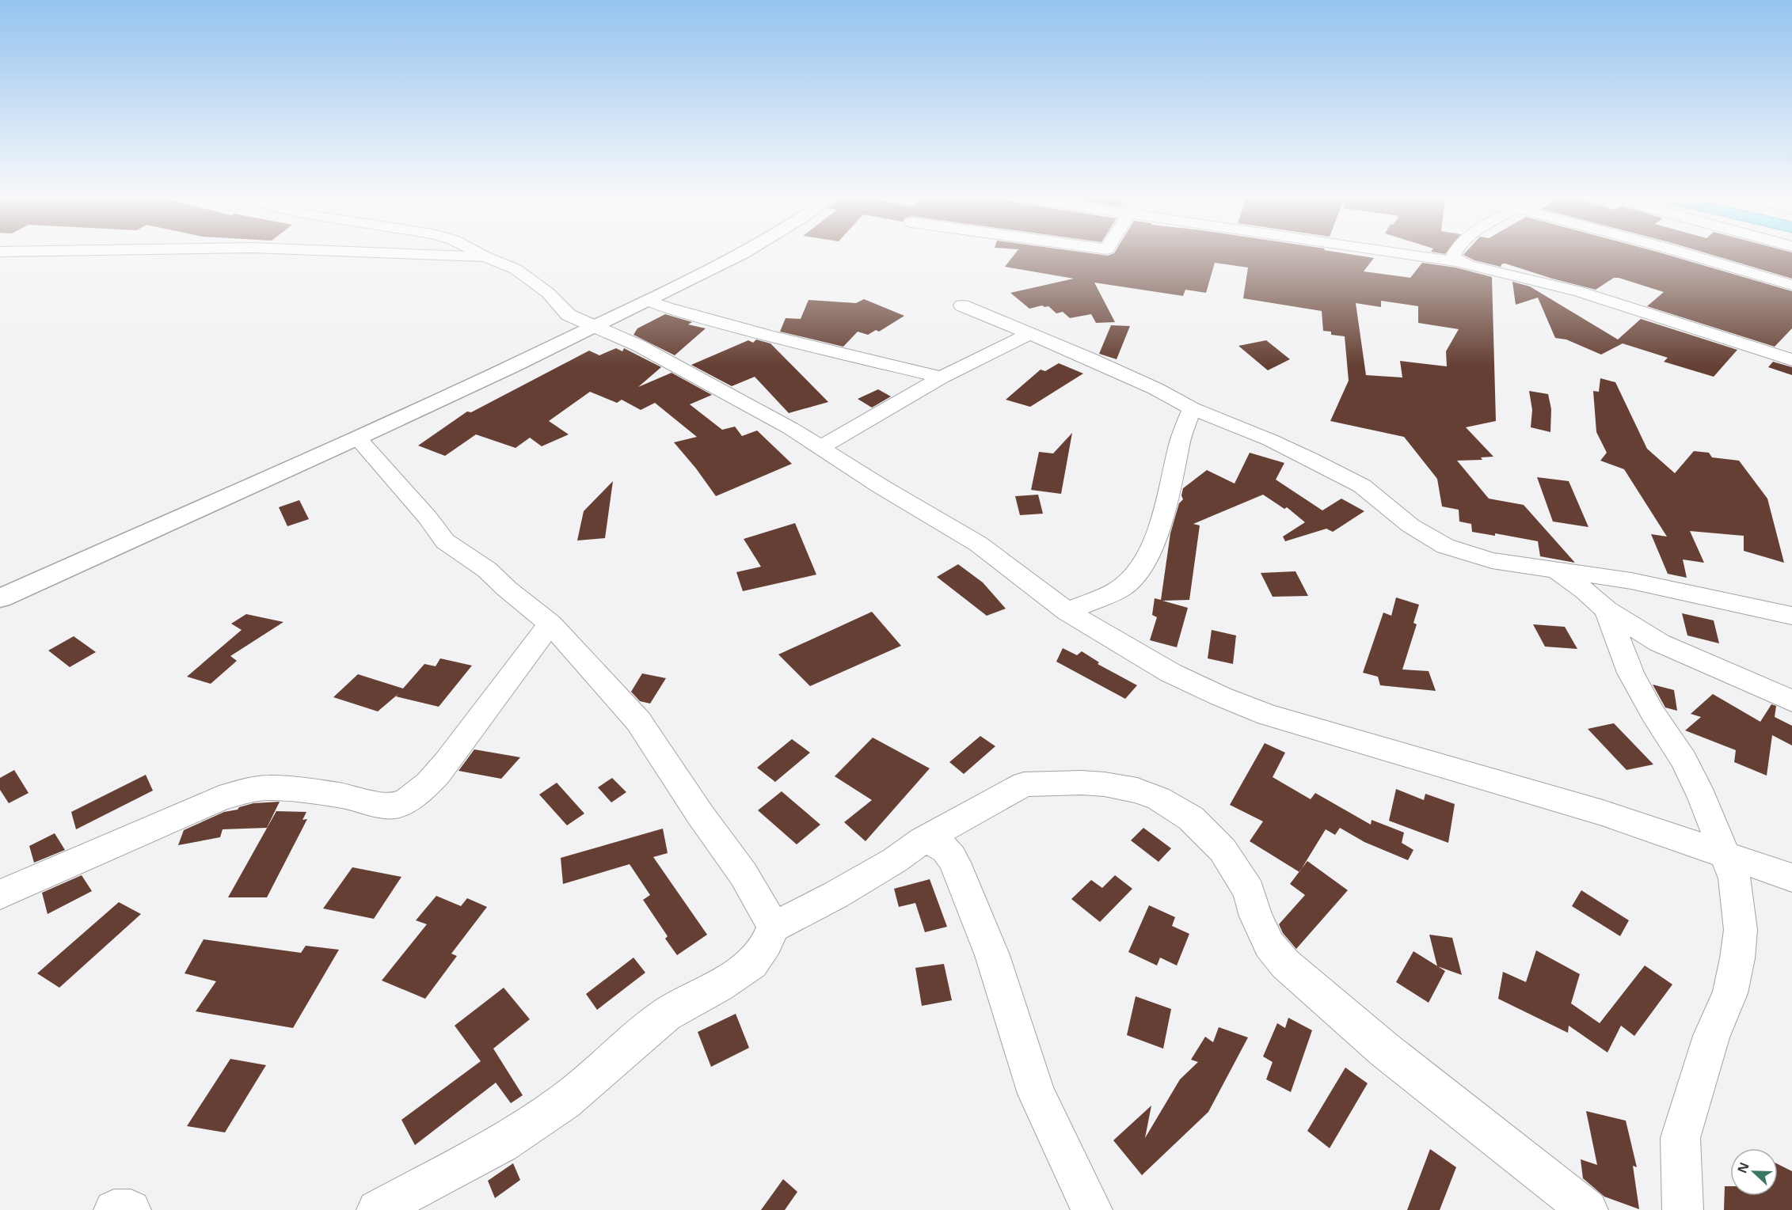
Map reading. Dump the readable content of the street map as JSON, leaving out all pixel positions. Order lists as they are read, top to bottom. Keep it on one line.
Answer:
{"north":"left"}
